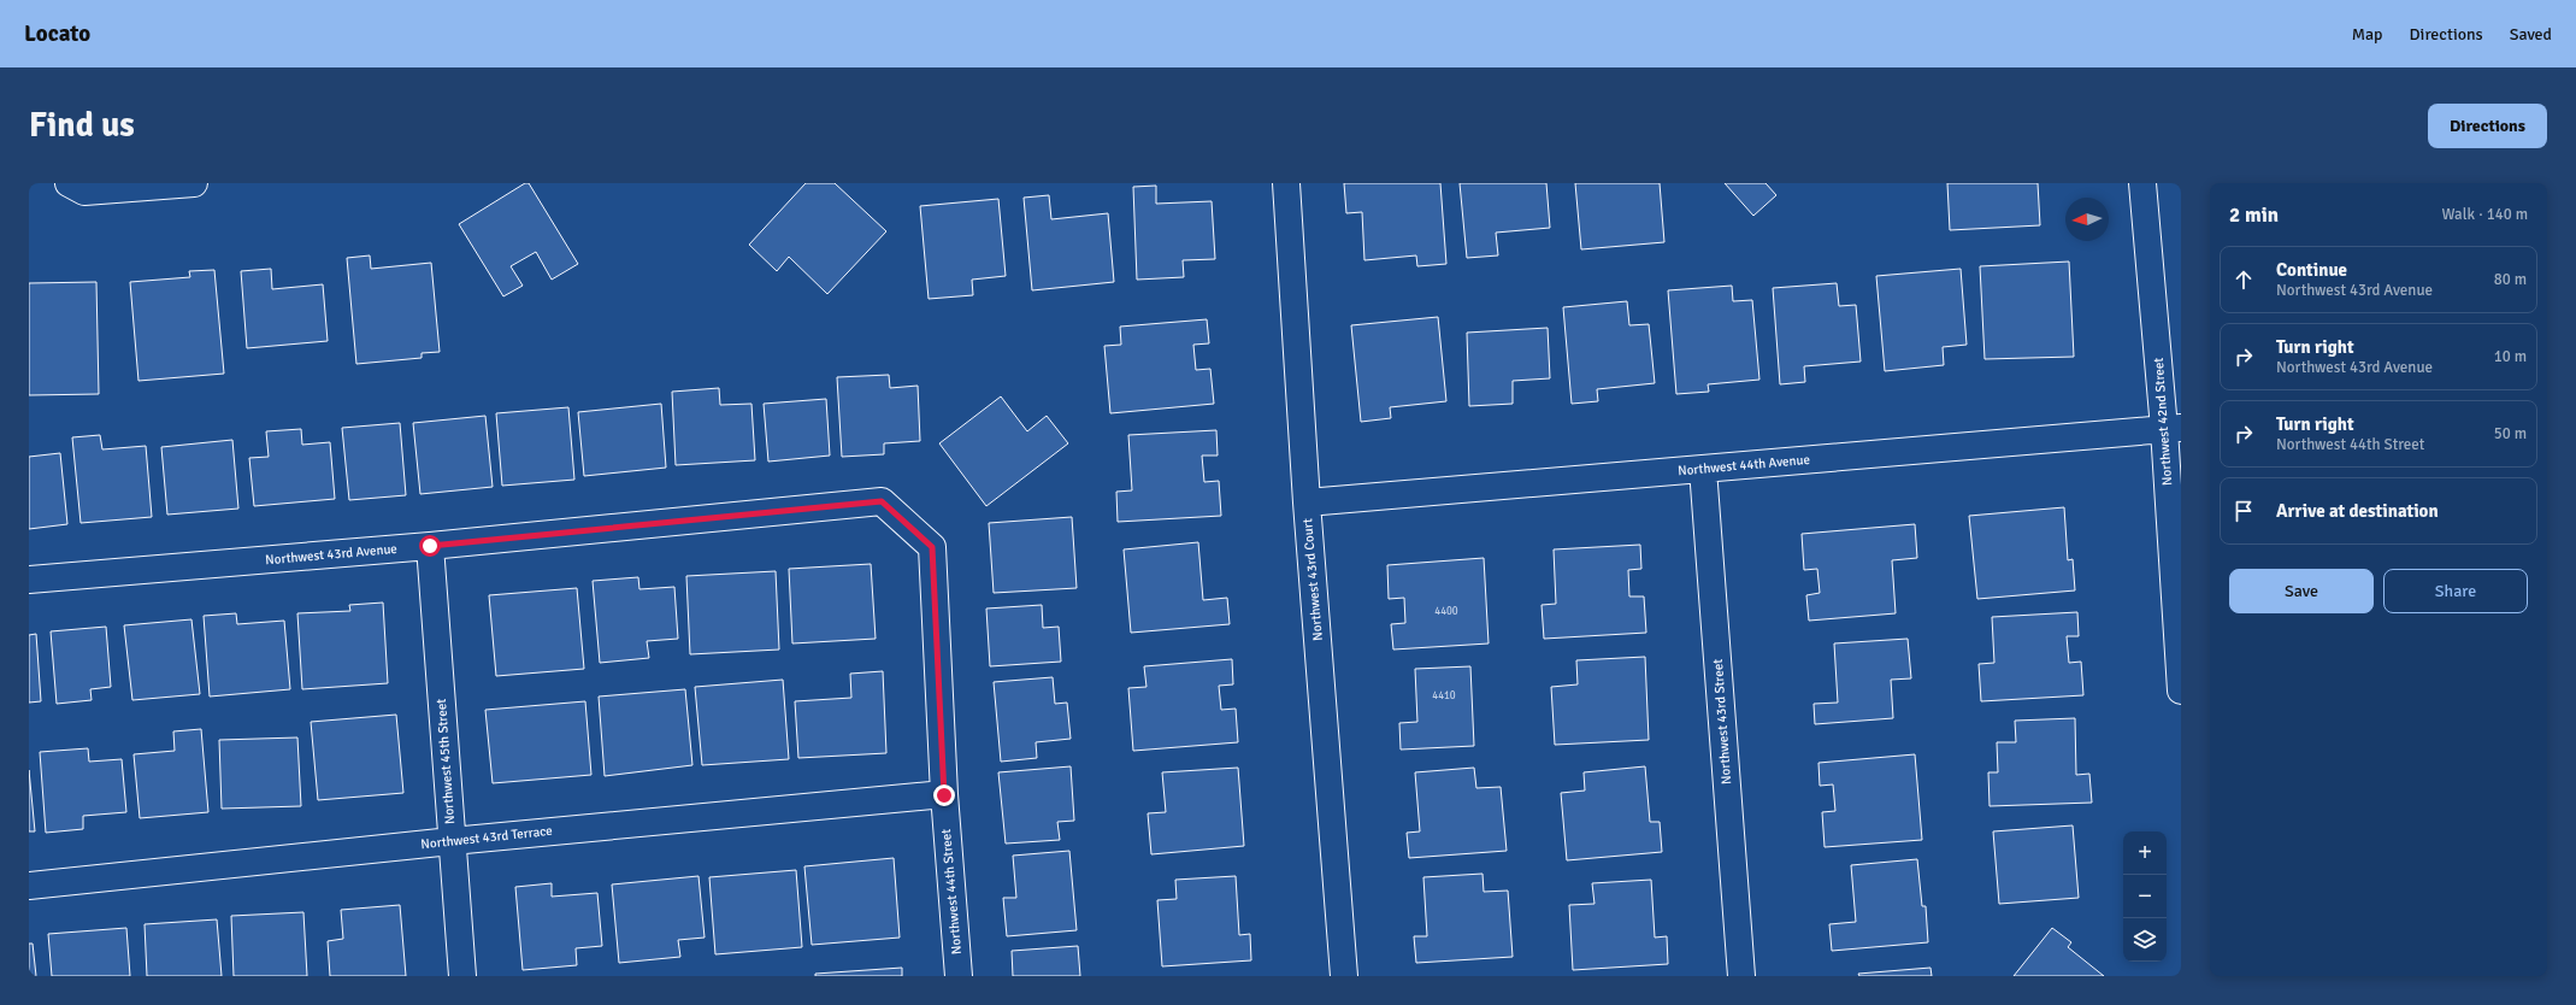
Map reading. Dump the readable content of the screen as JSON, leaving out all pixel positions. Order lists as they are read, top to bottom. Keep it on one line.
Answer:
{"streets":{"street":["Northwest 42nd Street","Northwest 44th Avenue","Northwest 43rd Avenue","Northwest 43rd Court","Northwest 43rd Street","Northwest 45th Street","Northwest 43rd Terrace","Northwest 44th Street"]},"crossings":[["Northwest 42nd Street","Northwest 44th Avenue"],["Northwest 44th Avenue","Northwest 43rd Court"],["Northwest 44th Avenue","Northwest 43rd Street"],["Northwest 43rd Avenue","Northwest 45th Street"],["Northwest 43rd Avenue","Northwest 44th Street"],["Northwest 45th Street","Northwest 43rd Terrace"],["Northwest 43rd Terrace","Northwest 44th Street"]],"house_numbers":["4400","4410"],"north":"left","page":{"header":"Locato","nav":["Map","Directions","Saved"],"buttons":["Directions",["Save","Share"]],"title":"Find us","heading":["2 min","Walk · 140 m"],"list":[["Continue","Northwest 43rd Avenue","80 m"],["Turn right","Northwest 43rd Avenue","10 m"],["Turn right","Northwest 44th Street","50 m"],"Arrive at destination"],"map_buttons":["+","−"]}}
